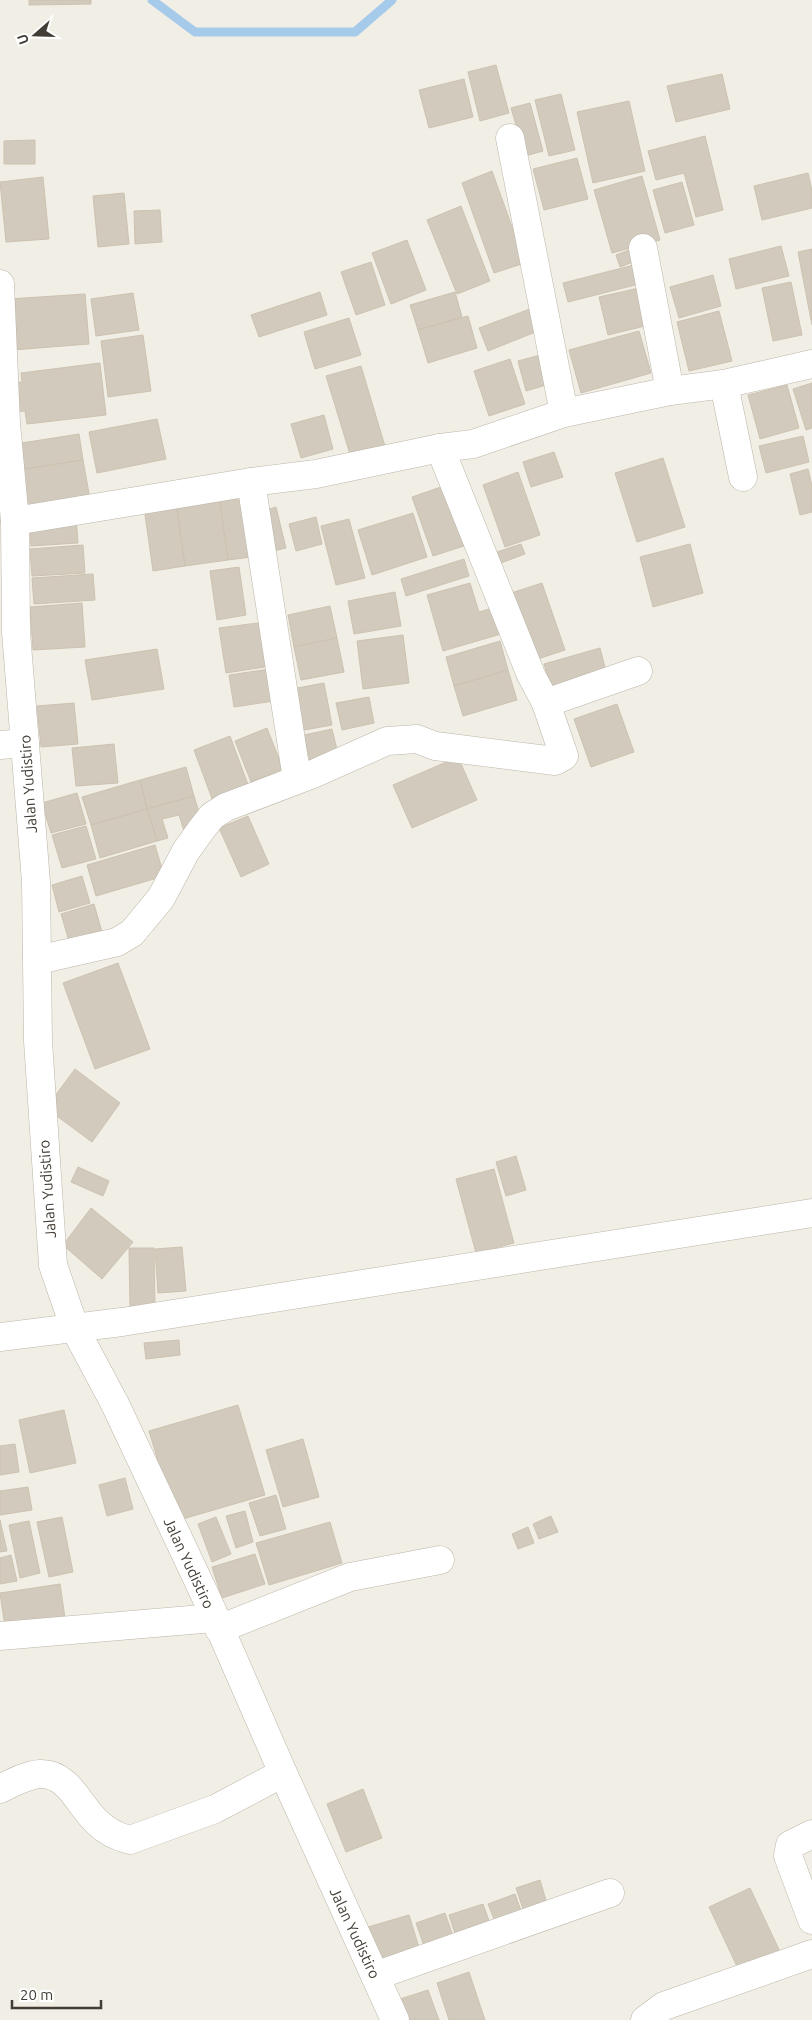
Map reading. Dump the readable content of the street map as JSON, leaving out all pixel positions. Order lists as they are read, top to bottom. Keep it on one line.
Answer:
{"streets":{"street":["Jalan Yudistiro"]},"scale_bar":"20 m","north":"left"}
